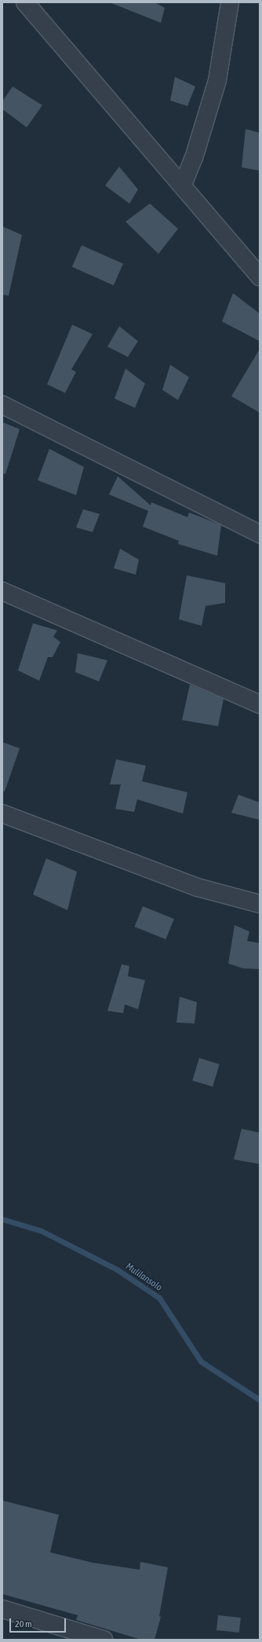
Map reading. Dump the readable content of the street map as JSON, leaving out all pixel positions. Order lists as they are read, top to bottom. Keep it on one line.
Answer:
{"water":["Mulilansolo"],"scale_bar":"20 m"}
